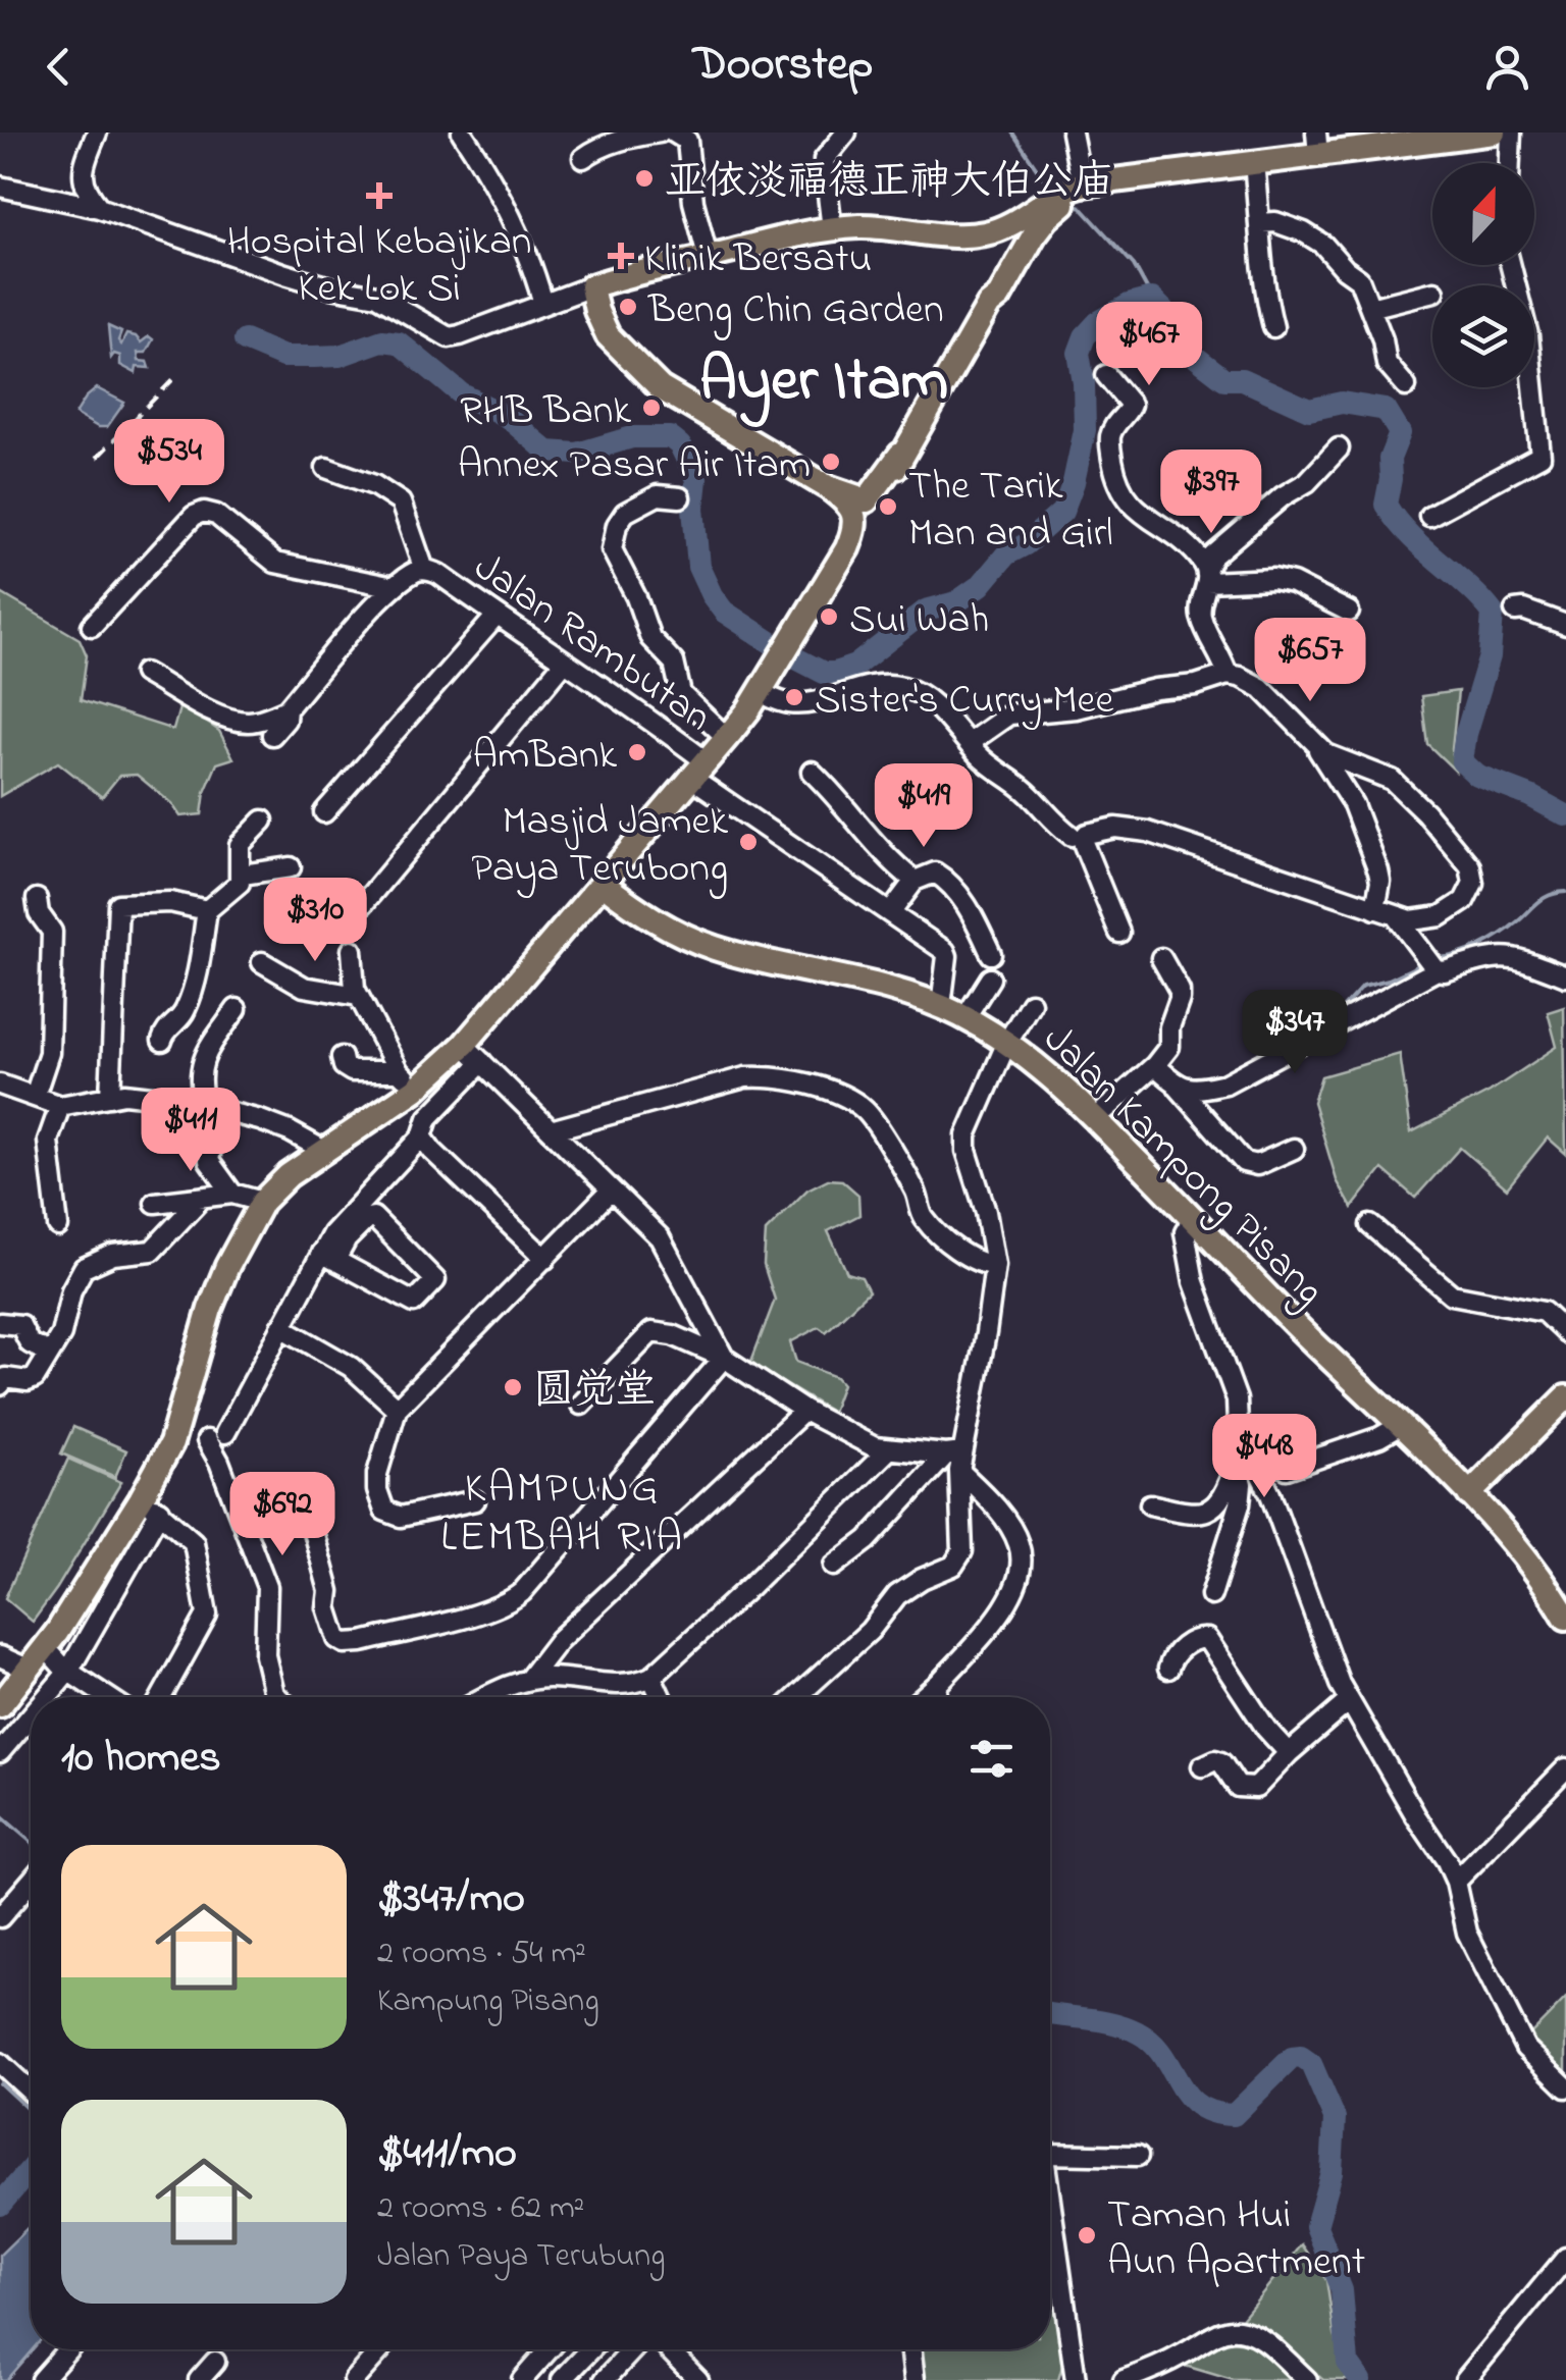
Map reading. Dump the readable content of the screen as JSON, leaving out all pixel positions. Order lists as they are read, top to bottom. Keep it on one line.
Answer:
{"streets":{"main road":["Jalan Kampong Pisang"],"street":["Jalan Rambutan"]},"crossings":[["Jalan Rambutan","Jalan Kampong Pisang"]],"districts":["Ayer Itam","KAMPUNG LEMBAH RIA"],"places":{"other":["亚依淡福德正神大伯公庙","Beng Chin Garden","RHB Bank","Annex Pasar Air Itam","The Tarik Man and Girl","Sui Wah","Sister's Curry Mee","AmBank","Masjid Jamek Paya Terubong","圆觉堂","Taman Hui Aun Apartment"],"health":["Hospital Kebajikan Kek Lok Si","Klinik Bersatu"]},"north":"top","page":{"header":"Doorstep","price":["$467","$534","$397","$657","$419","$310","$347","$411","$448","$692"],"heading":"10 homes","list":[{"name":"$347/mo","note":"2 rooms · 54 m² · Kampung Pisang"},{"name":"$411/mo","note":"2 rooms · 62 m² · Jalan Paya Terubung"}]}}
